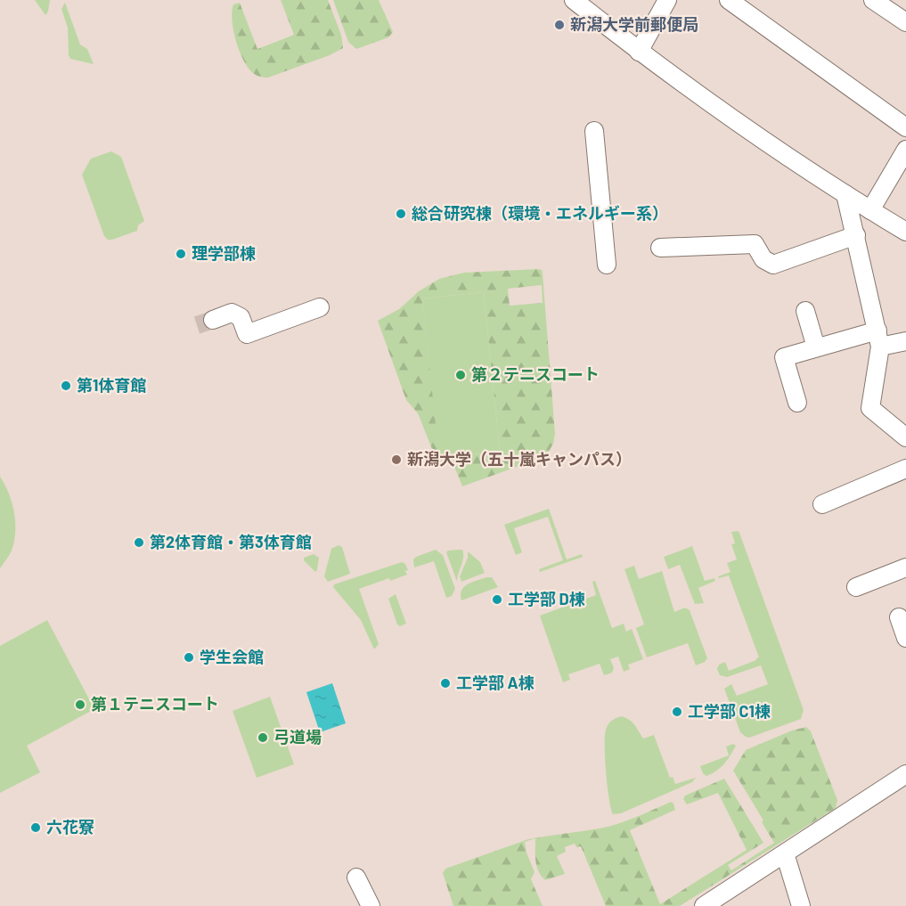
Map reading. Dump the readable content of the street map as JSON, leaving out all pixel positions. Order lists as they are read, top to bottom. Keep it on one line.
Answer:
{"places":["新潟大学前郵便局","総合研究棟（環境・エネルギー系）","理学部棟","第２テニスコート","第1体育館","新潟大学（五十嵐キャンパス）","第2体育館・第3体育館","工学部 D棟","学生会館","工学部 A棟","第１テニスコート","工学部 C1棟","弓道場","六花寮"]}
